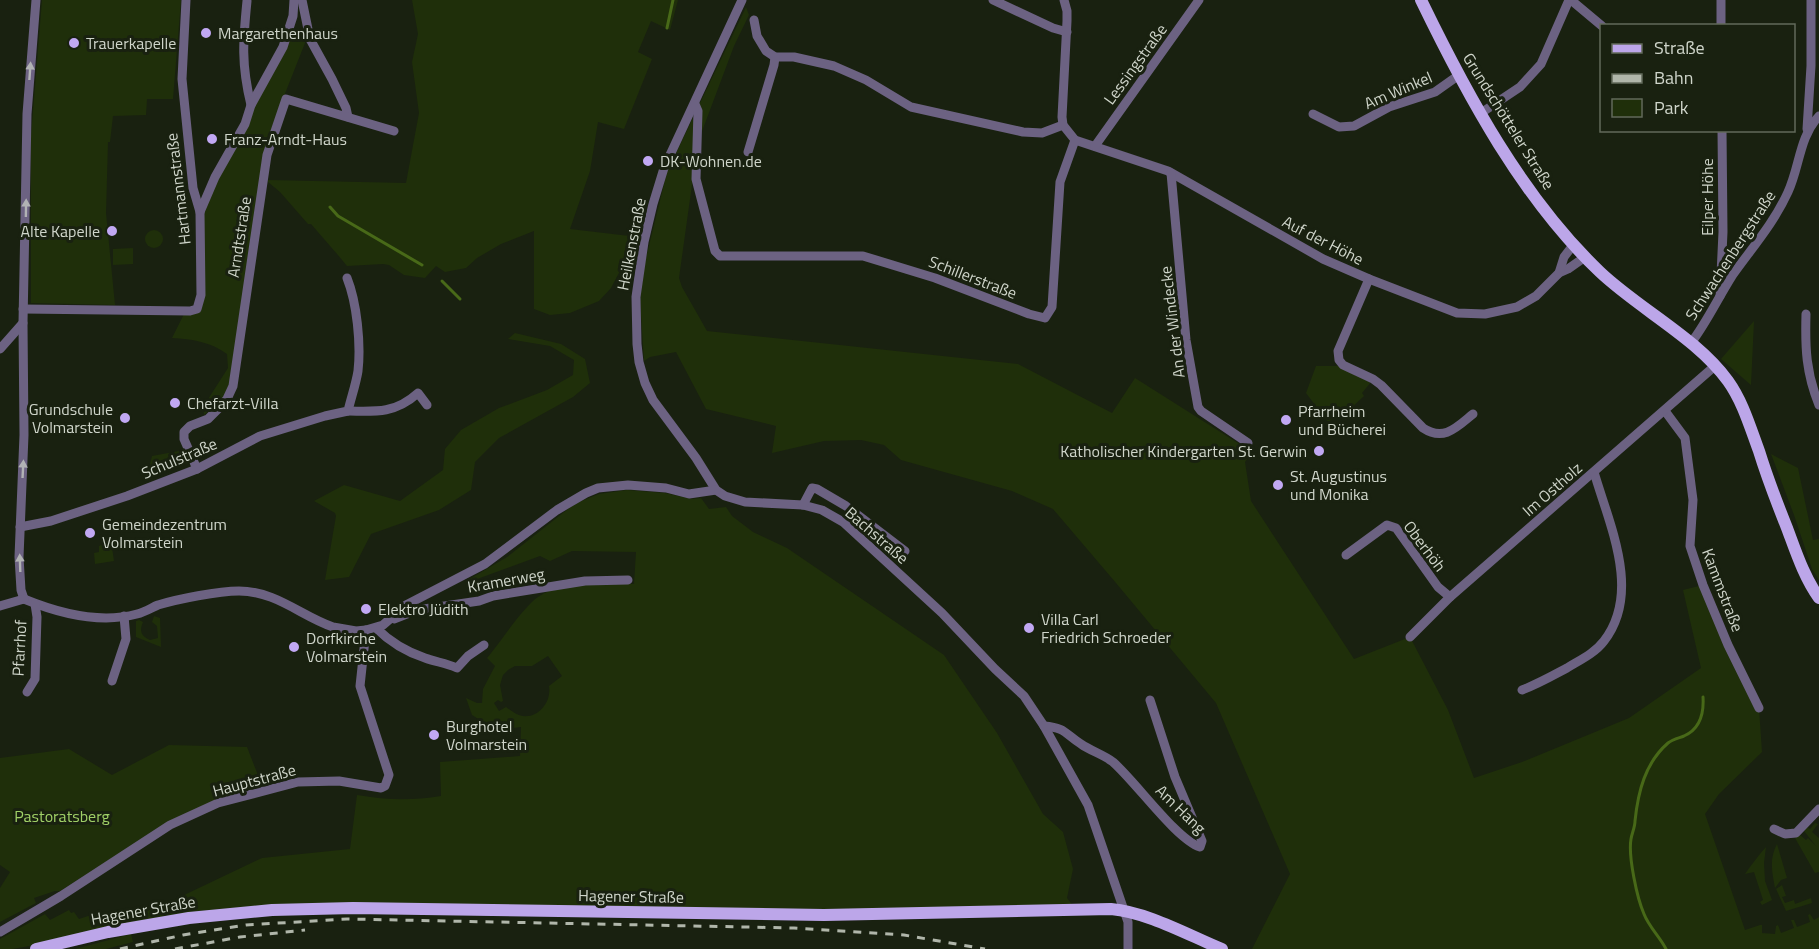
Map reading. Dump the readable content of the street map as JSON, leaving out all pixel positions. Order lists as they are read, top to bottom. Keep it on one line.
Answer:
{"streets":{"main road":["Grundschötteler Straße","Hagener Straße"],"street":["Lessingstraße","Am Winkel","Hartmannstraße","Eilper Höhe","Arndtstraße","Auf der Höhe","Heilkenstraße","Schwachenbergstraße","Schillerstraße","An der Windecke","Schulstraße","Im Ostholz","Bachstraße","Oberhöh","Kramerweg","Kammstraße","Pfarrhof","Hauptstraße","Am Hang"]},"crossings":[["Lessingstraße","Auf der Höhe"],["Am Winkel","Grundschötteler Straße"],["Grundschötteler Straße","Auf der Höhe"],["Grundschötteler Straße","Schwachenbergstraße"],["Grundschötteler Straße","Im Ostholz"],["Eilper Höhe","Schwachenbergstraße"],["Arndtstraße","Schulstraße"],["Auf der Höhe","Schillerstraße"],["Auf der Höhe","An der Windecke"],["Heilkenstraße","Schillerstraße"],["Heilkenstraße","Bachstraße"],["Im Ostholz","Oberhöh"],["Im Ostholz","Kammstraße"],["Bachstraße","Am Hang"],["Bachstraße","Hagener Straße"]],"parks":["Pastoratsberg"],"places":["Margarethenhaus","Trauerkapelle","Franz-Arndt-Haus","DK-Wohnen.de","Alte Kapelle","Chefarzt-Villa","Grundschule Volmarstein","Pfarrheim und Bücherei","Katholischer Kindergarten St. Gerwin","St. Augustinus und Monika","Gemeindezentrum Volmarstein","Elektro Jüdith","Villa Carl Friedrich Schroeder","Dorfkirche Volmarstein","Burghotel Volmarstein"],"legend":["Straße","Bahn","Park"]}
